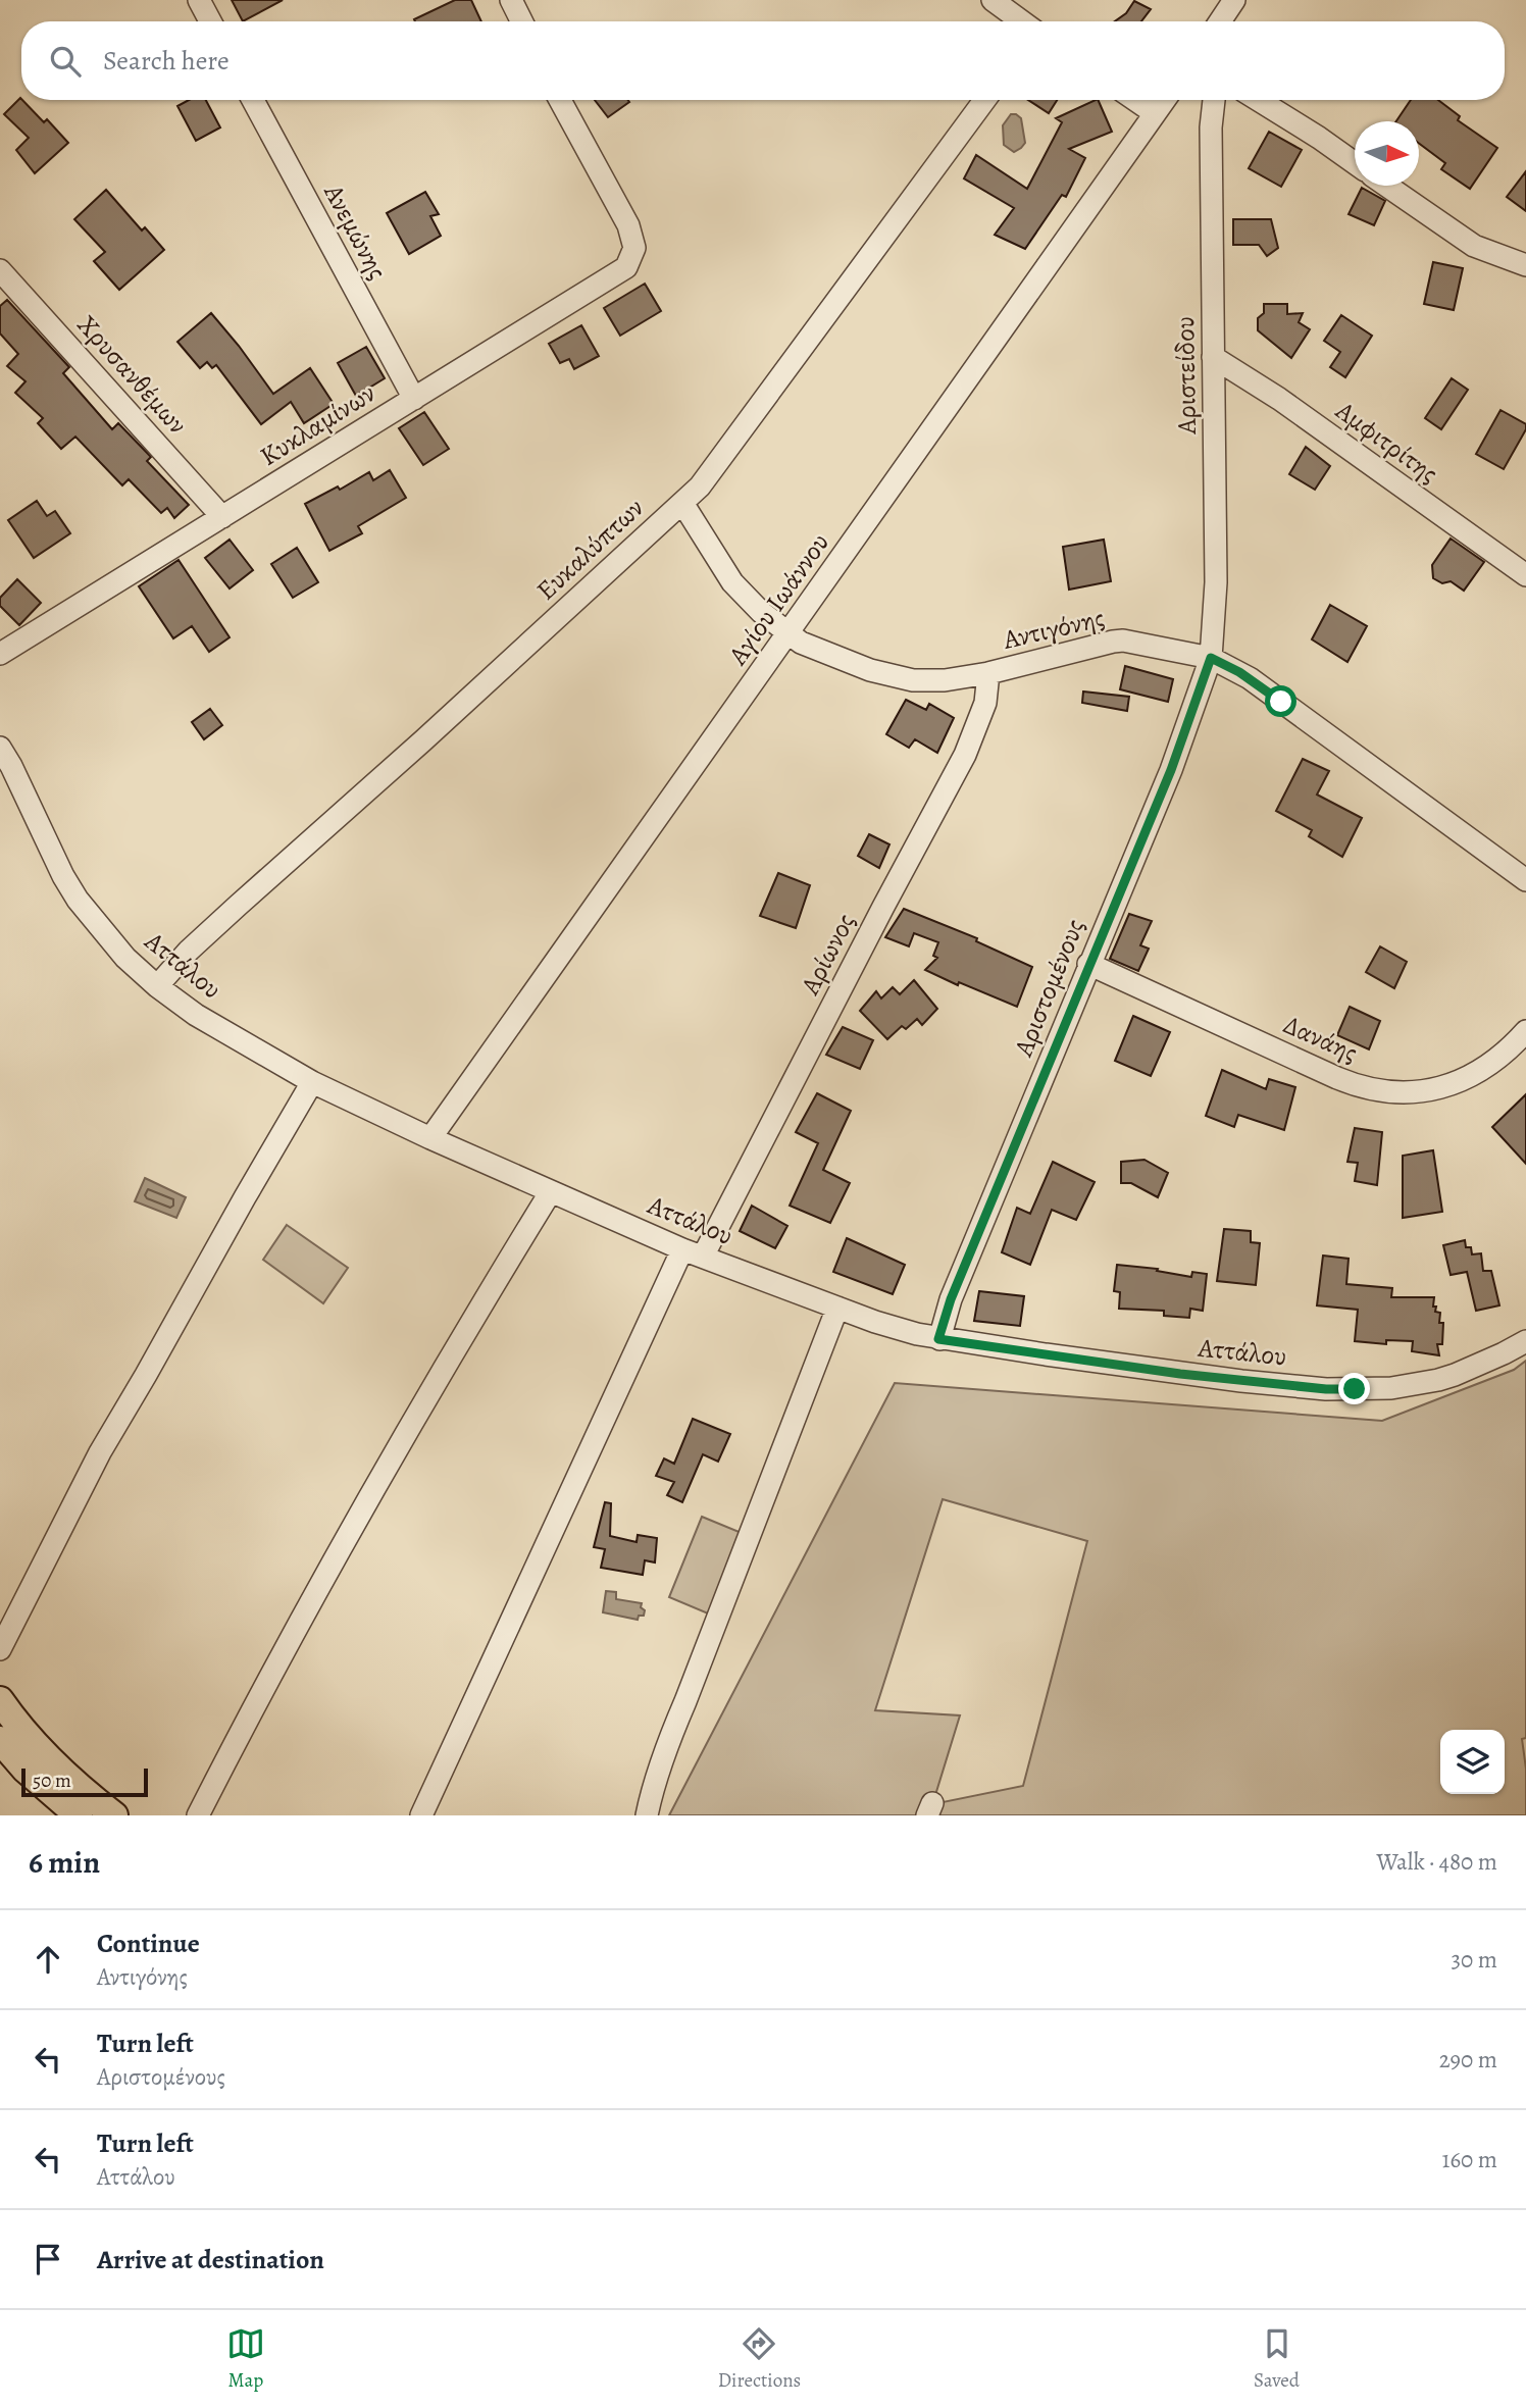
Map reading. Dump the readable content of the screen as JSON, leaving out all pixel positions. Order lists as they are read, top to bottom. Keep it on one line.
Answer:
{"streets":{"street":["Ανεμώνης","Χρυσανθέμων","Αριστείδου","Κυκλαμίνων","Αμφιτρίτης","Ευκαλύπτων","Αγίου Ιωάννου","Αντιγόνης","Αρίωνος","Αττάλου","Αριστομένους","Δανάης"]},"crossings":[["Ανεμώνης","Κυκλαμίνων"],["Χρυσανθέμων","Κυκλαμίνων"],["Αριστείδου","Αμφιτρίτης"],["Αριστείδου","Αντιγόνης"],["Αριστείδου","Αριστομένους"],["Ευκαλύπτων","Αντιγόνης"],["Ευκαλύπτων","Αττάλου"],["Αγίου Ιωάννου","Αντιγόνης"],["Αγίου Ιωάννου","Αττάλου"],["Αντιγόνης","Αρίωνος"],["Αντιγόνης","Αριστομένους"],["Αρίωνος","Αττάλου"],["Αττάλου","Αριστομένους"],["Αριστομένους","Δανάης"]],"scale_bar":"50 m","north":"right","page":{"search":"Search here","scale":"50 m","heading":["6 min","Walk · 480 m"],"list":[["Continue","Αντιγόνης","30 m"],["Turn left","Αριστομένους","290 m"],["Turn left","Αττάλου","160 m"],"Arrive at destination"],"nav":["Map","Directions","Saved"]}}
